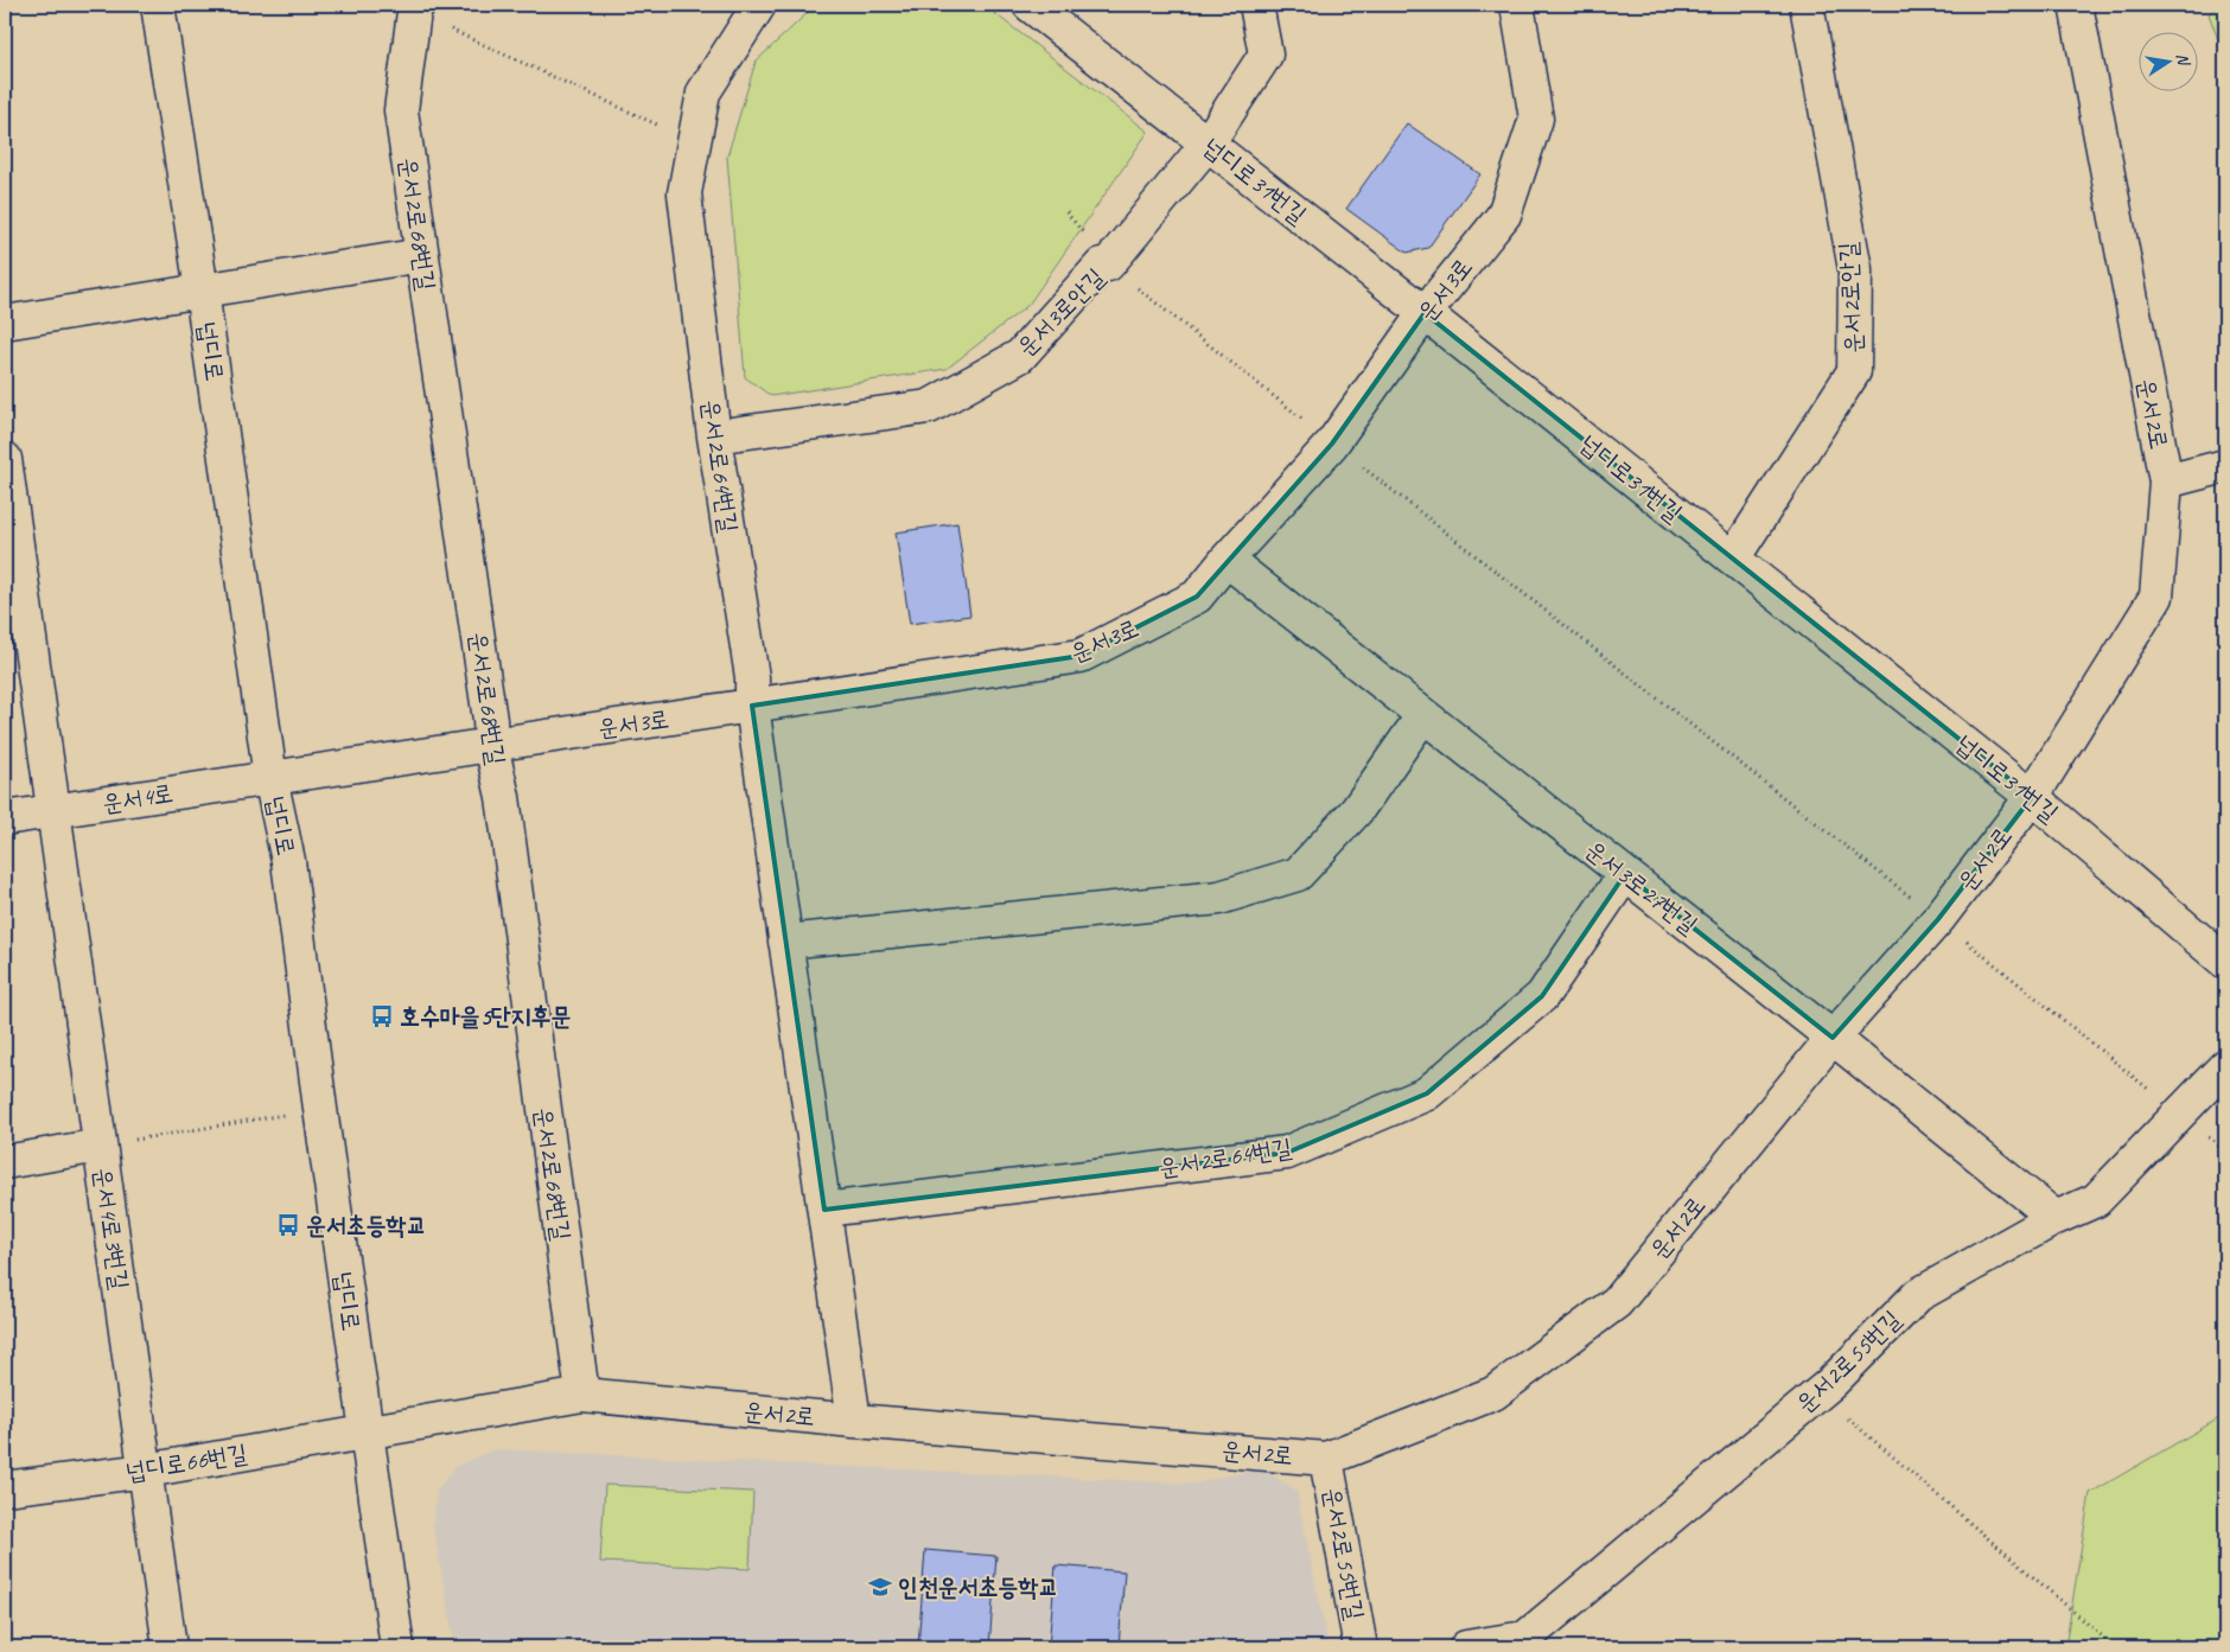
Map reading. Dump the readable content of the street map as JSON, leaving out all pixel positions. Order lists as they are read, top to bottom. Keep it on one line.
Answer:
{"streets":{"street":["넙디로31번길","운서2로68번길","운서3로","운서2로안길","운서3로안길","넙디로","운서2로","운서2로64번길","운서4로","운서3로27번길","운서4로3번길","운서2로55번길","넙디로66번길"]},"crossings":[["넙디로31번길","운서3로"],["넙디로31번길","운서2로안길"],["넙디로31번길","운서3로안길"],["넙디로31번길","운서2로"],["운서2로68번길","운서3로"],["운서2로68번길","운서2로"],["운서3로","넙디로"],["운서3로","운서2로64번길"],["운서3로","운서4로"],["운서3로","운서3로27번길"],["운서3로안길","운서2로64번길"],["넙디로","운서2로"],["넙디로","운서4로"],["넙디로","넙디로66번길"],["운서2로","운서2로64번길"],["운서2로","운서3로27번길"],["운서2로","운서2로55번길"],["운서2로","넙디로66번길"],["운서2로64번길","운서3로27번길"],["운서4로","운서4로3번길"],["운서3로27번길","운서2로55번길"],["운서4로3번길","넙디로66번길"]],"places":{"bus stop":["호수마을5단지후문","운서초등학교"],"school or university":["인천운서초등학교"]},"north":"right"}
